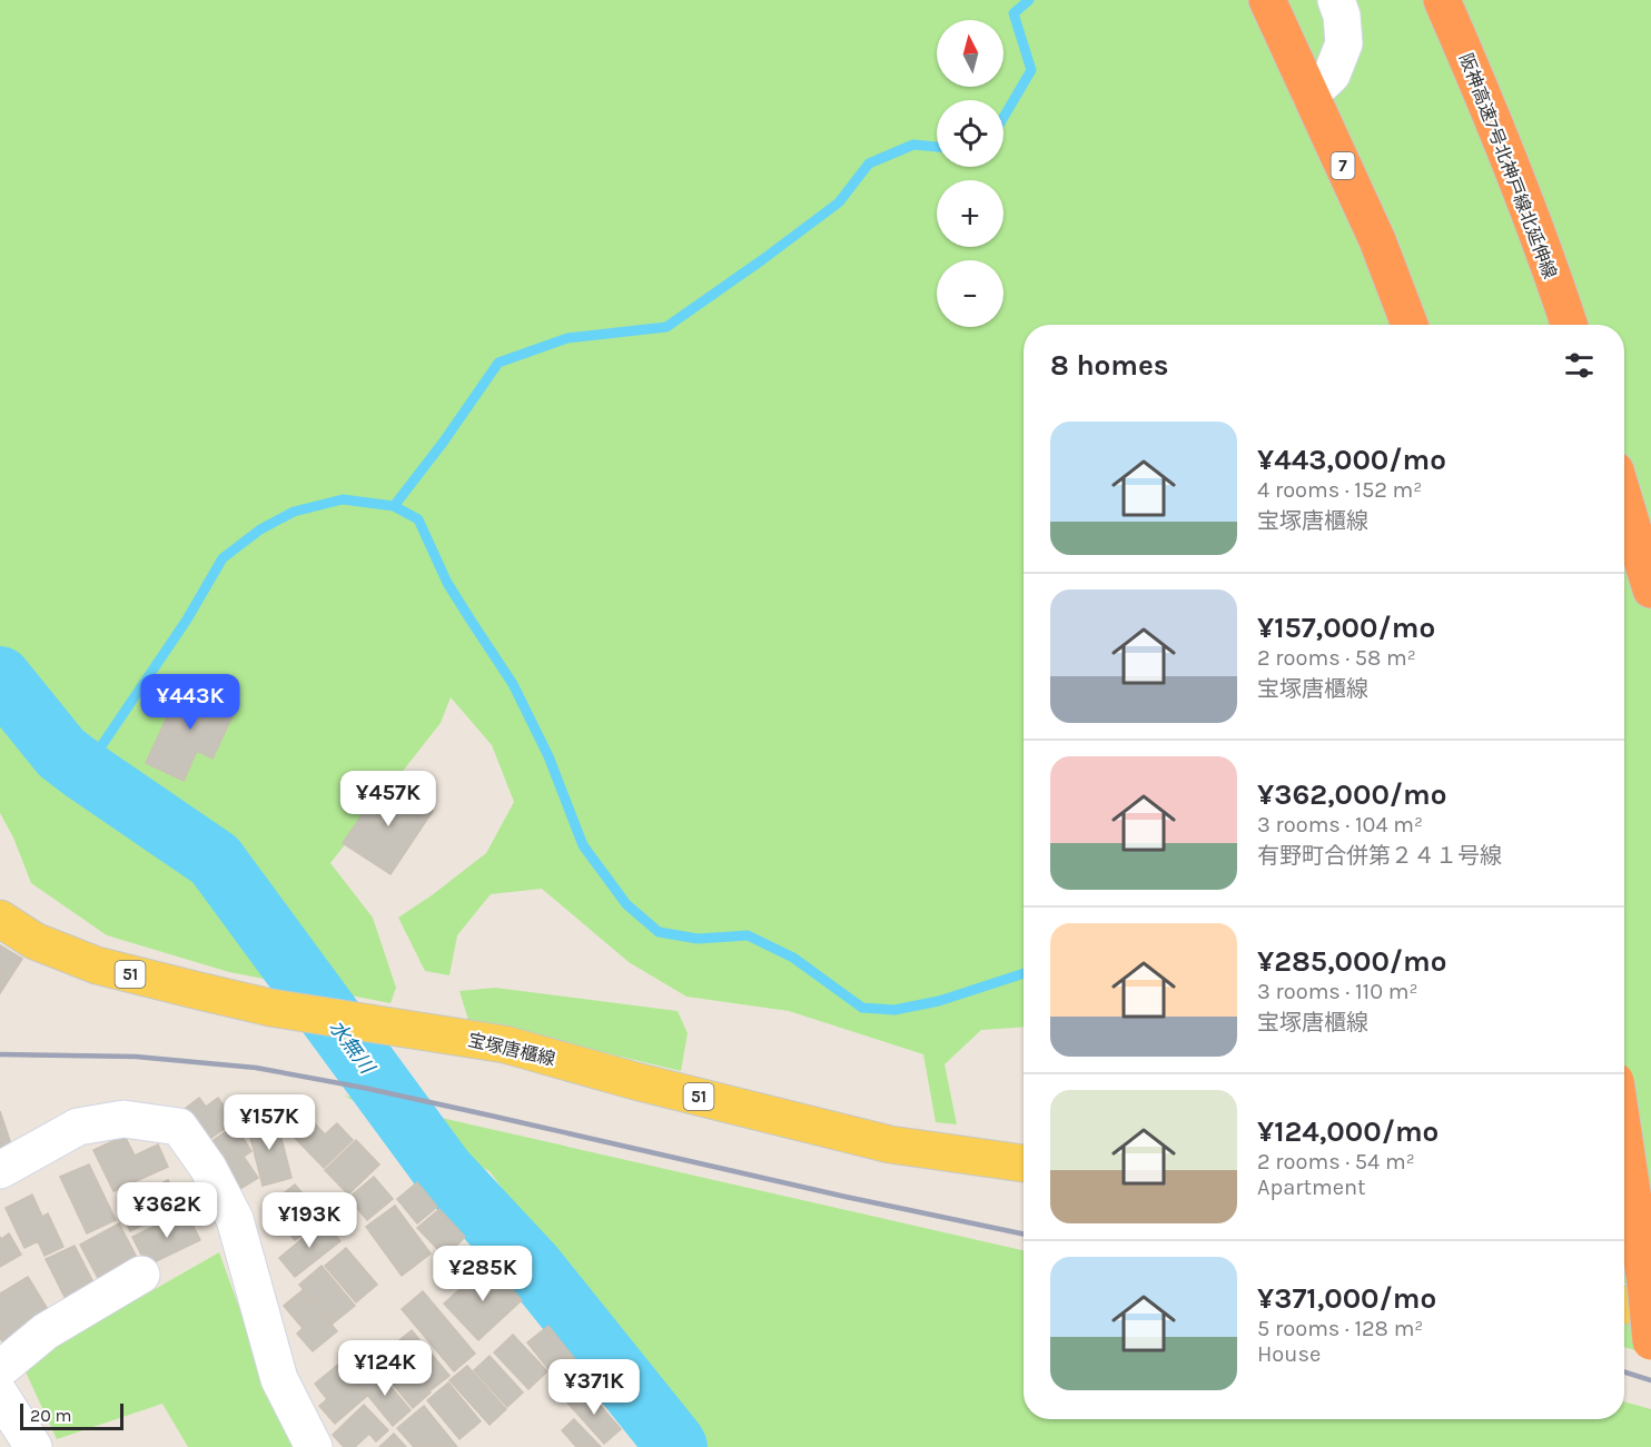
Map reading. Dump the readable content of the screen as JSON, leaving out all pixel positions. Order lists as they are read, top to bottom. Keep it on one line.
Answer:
{"streets":{"highway":["7","阪神高速7号北神戸線北延伸線"],"main road":["51","宝塚唐櫃線"]},"water":["水無川"],"scale_bar":"20 m","north":"top","page":{"map_buttons":["+","−"],"heading":"8 homes","list":[{"name":"¥443,000/mo","note":"4 rooms · 152 m² · 宝塚唐櫃線"},{"name":"¥157,000/mo","note":"2 rooms · 58 m² · 宝塚唐櫃線"},{"name":"¥362,000/mo","note":"3 rooms · 104 m² · 有野町合併第２４１号線"},{"name":"¥285,000/mo","note":"3 rooms · 110 m² · 宝塚唐櫃線"},{"name":"¥124,000/mo","note":"2 rooms · 54 m² · Apartment"},{"name":"¥371,000/mo","note":"5 rooms · 128 m² · House"}],"price":["¥443K","¥457K","¥157K","¥362K","¥193K","¥285K","¥124K","¥371K"],"scale":"20 m"}}
